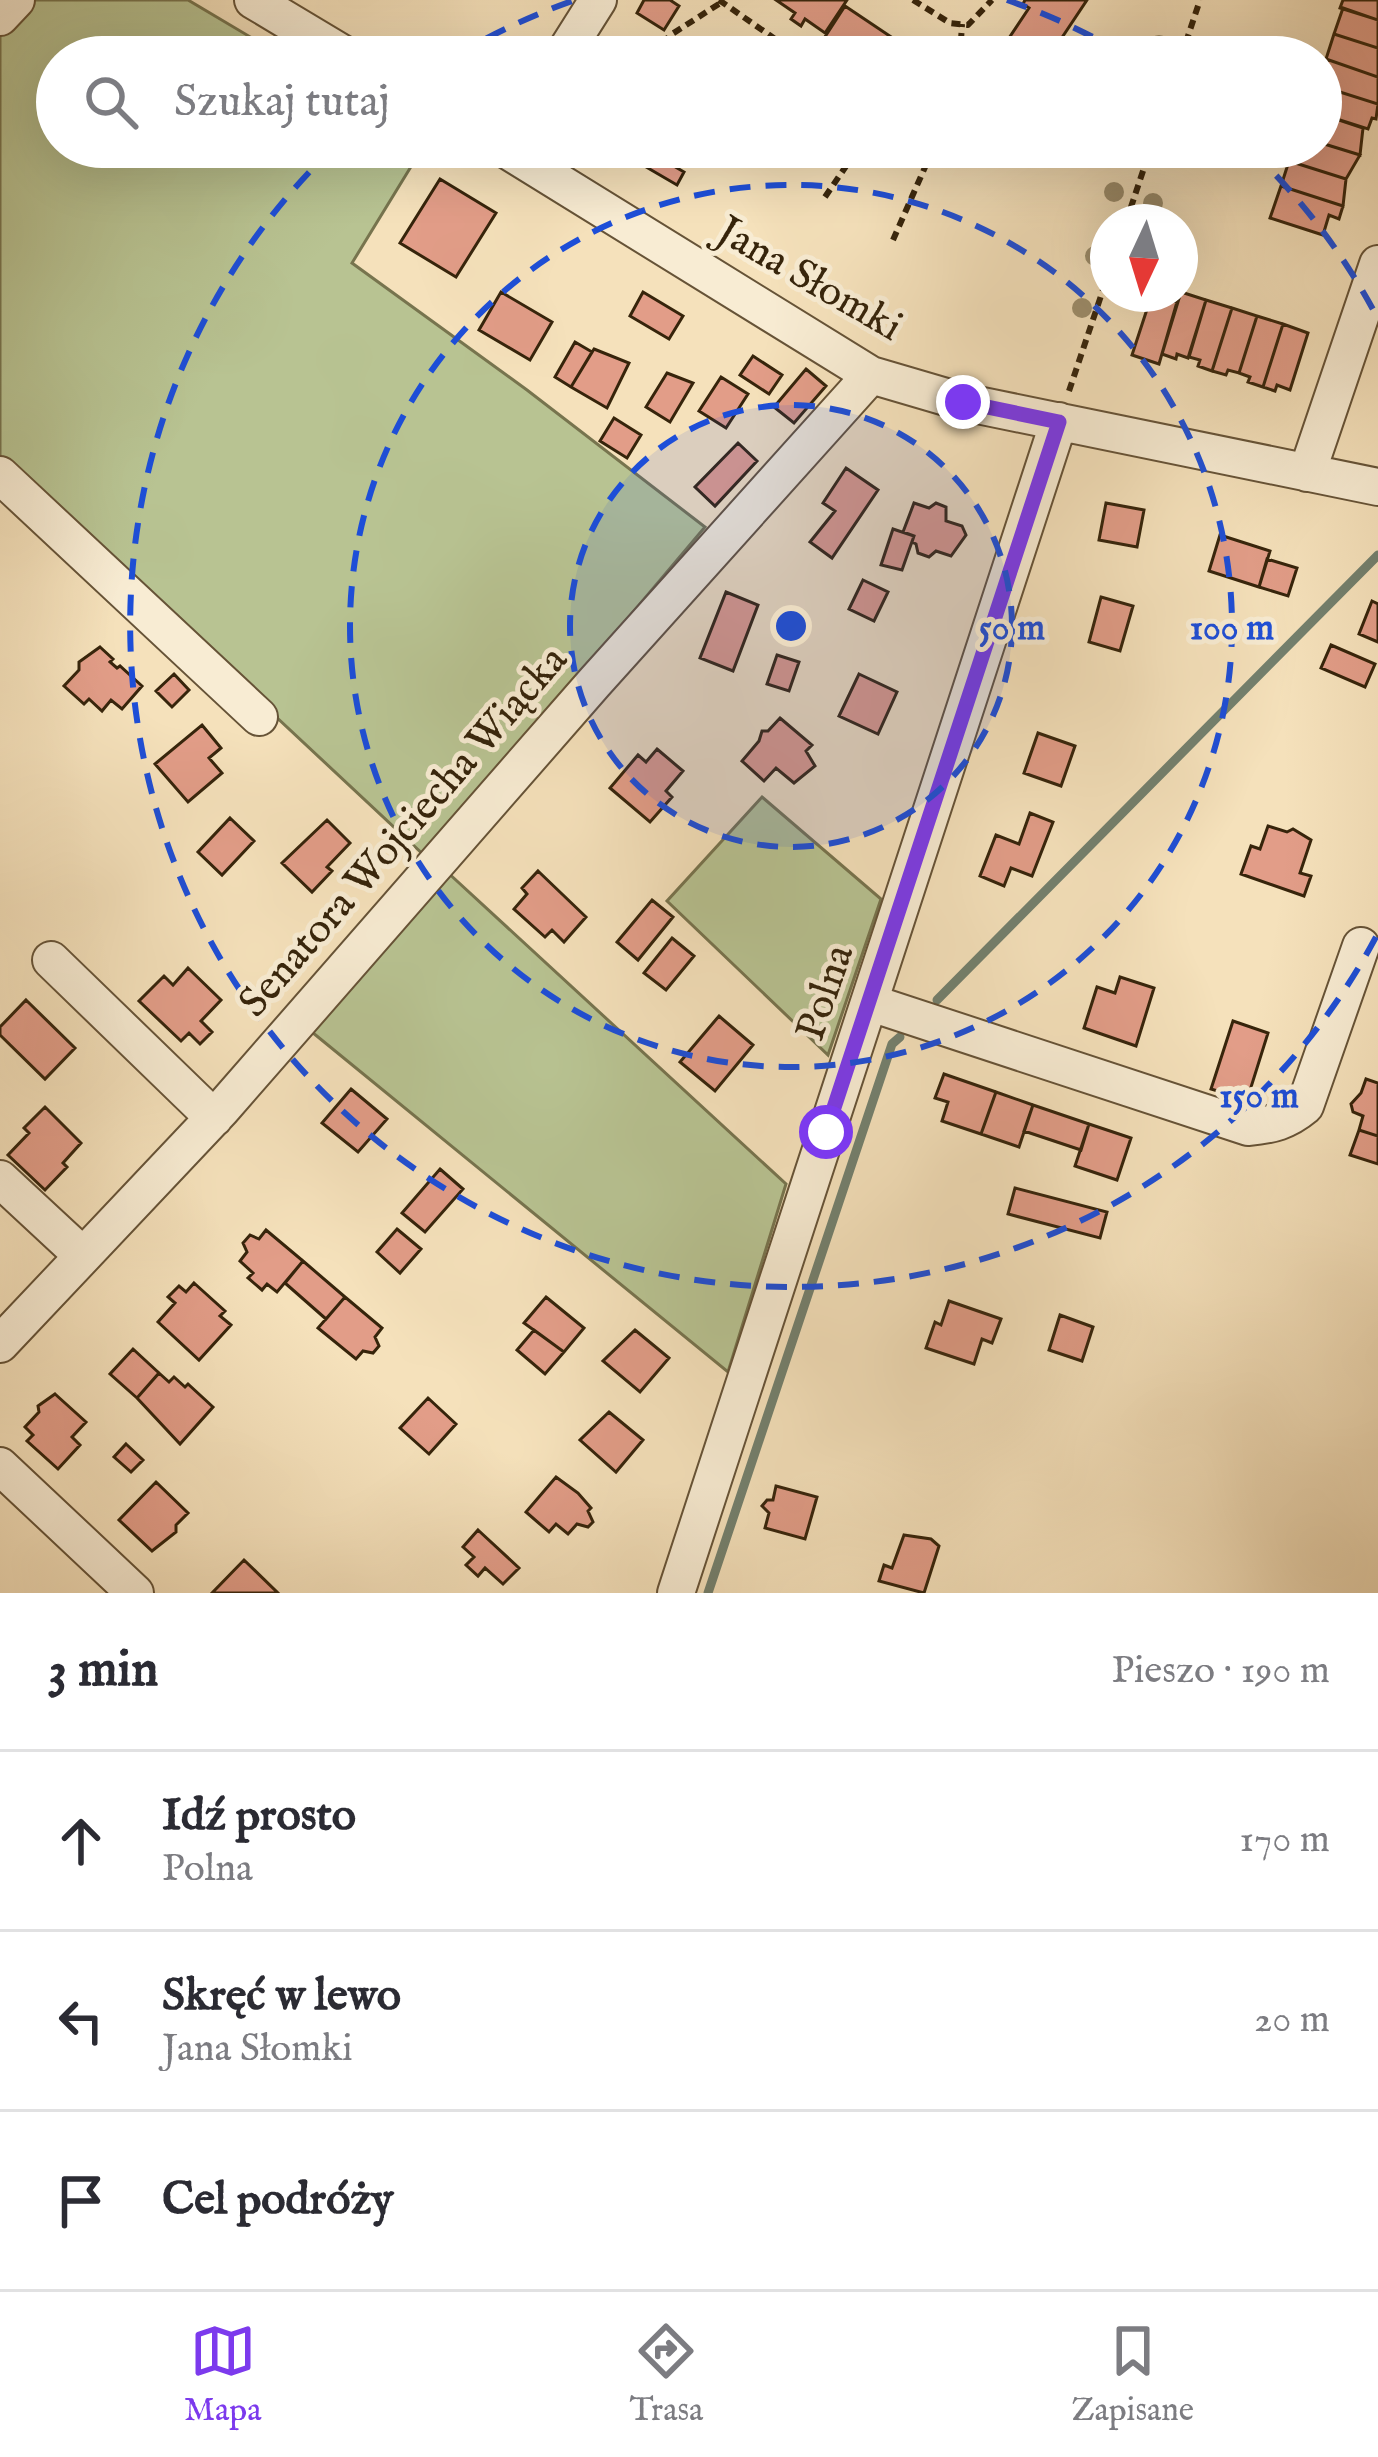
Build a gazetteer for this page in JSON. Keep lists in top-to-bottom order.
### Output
{
  "streets": {
    "street": ["Jana Słomki", "Senatora Wojciecha Wiącka", "Polna"]
  },
  "crossings": [
    ["Jana Słomki", "Senatora Wojciecha Wiącka"],
    ["Jana Słomki", "Polna"]
  ],
  "north": "bottom",
  "page": {
    "search": "Szukaj tutaj",
    "heading": ["3 min", "Pieszo · 190 m"],
    "list": [
      ["Idź prosto", "Polna", "170 m"],
      ["Skręć w lewo", "Jana Słomki", "20 m"],
      "Cel podróży"
    ],
    "nav": ["Mapa", "Trasa", "Zapisane"]
  },
  "rings": ["50 m", "100 m", "150 m"]
}
